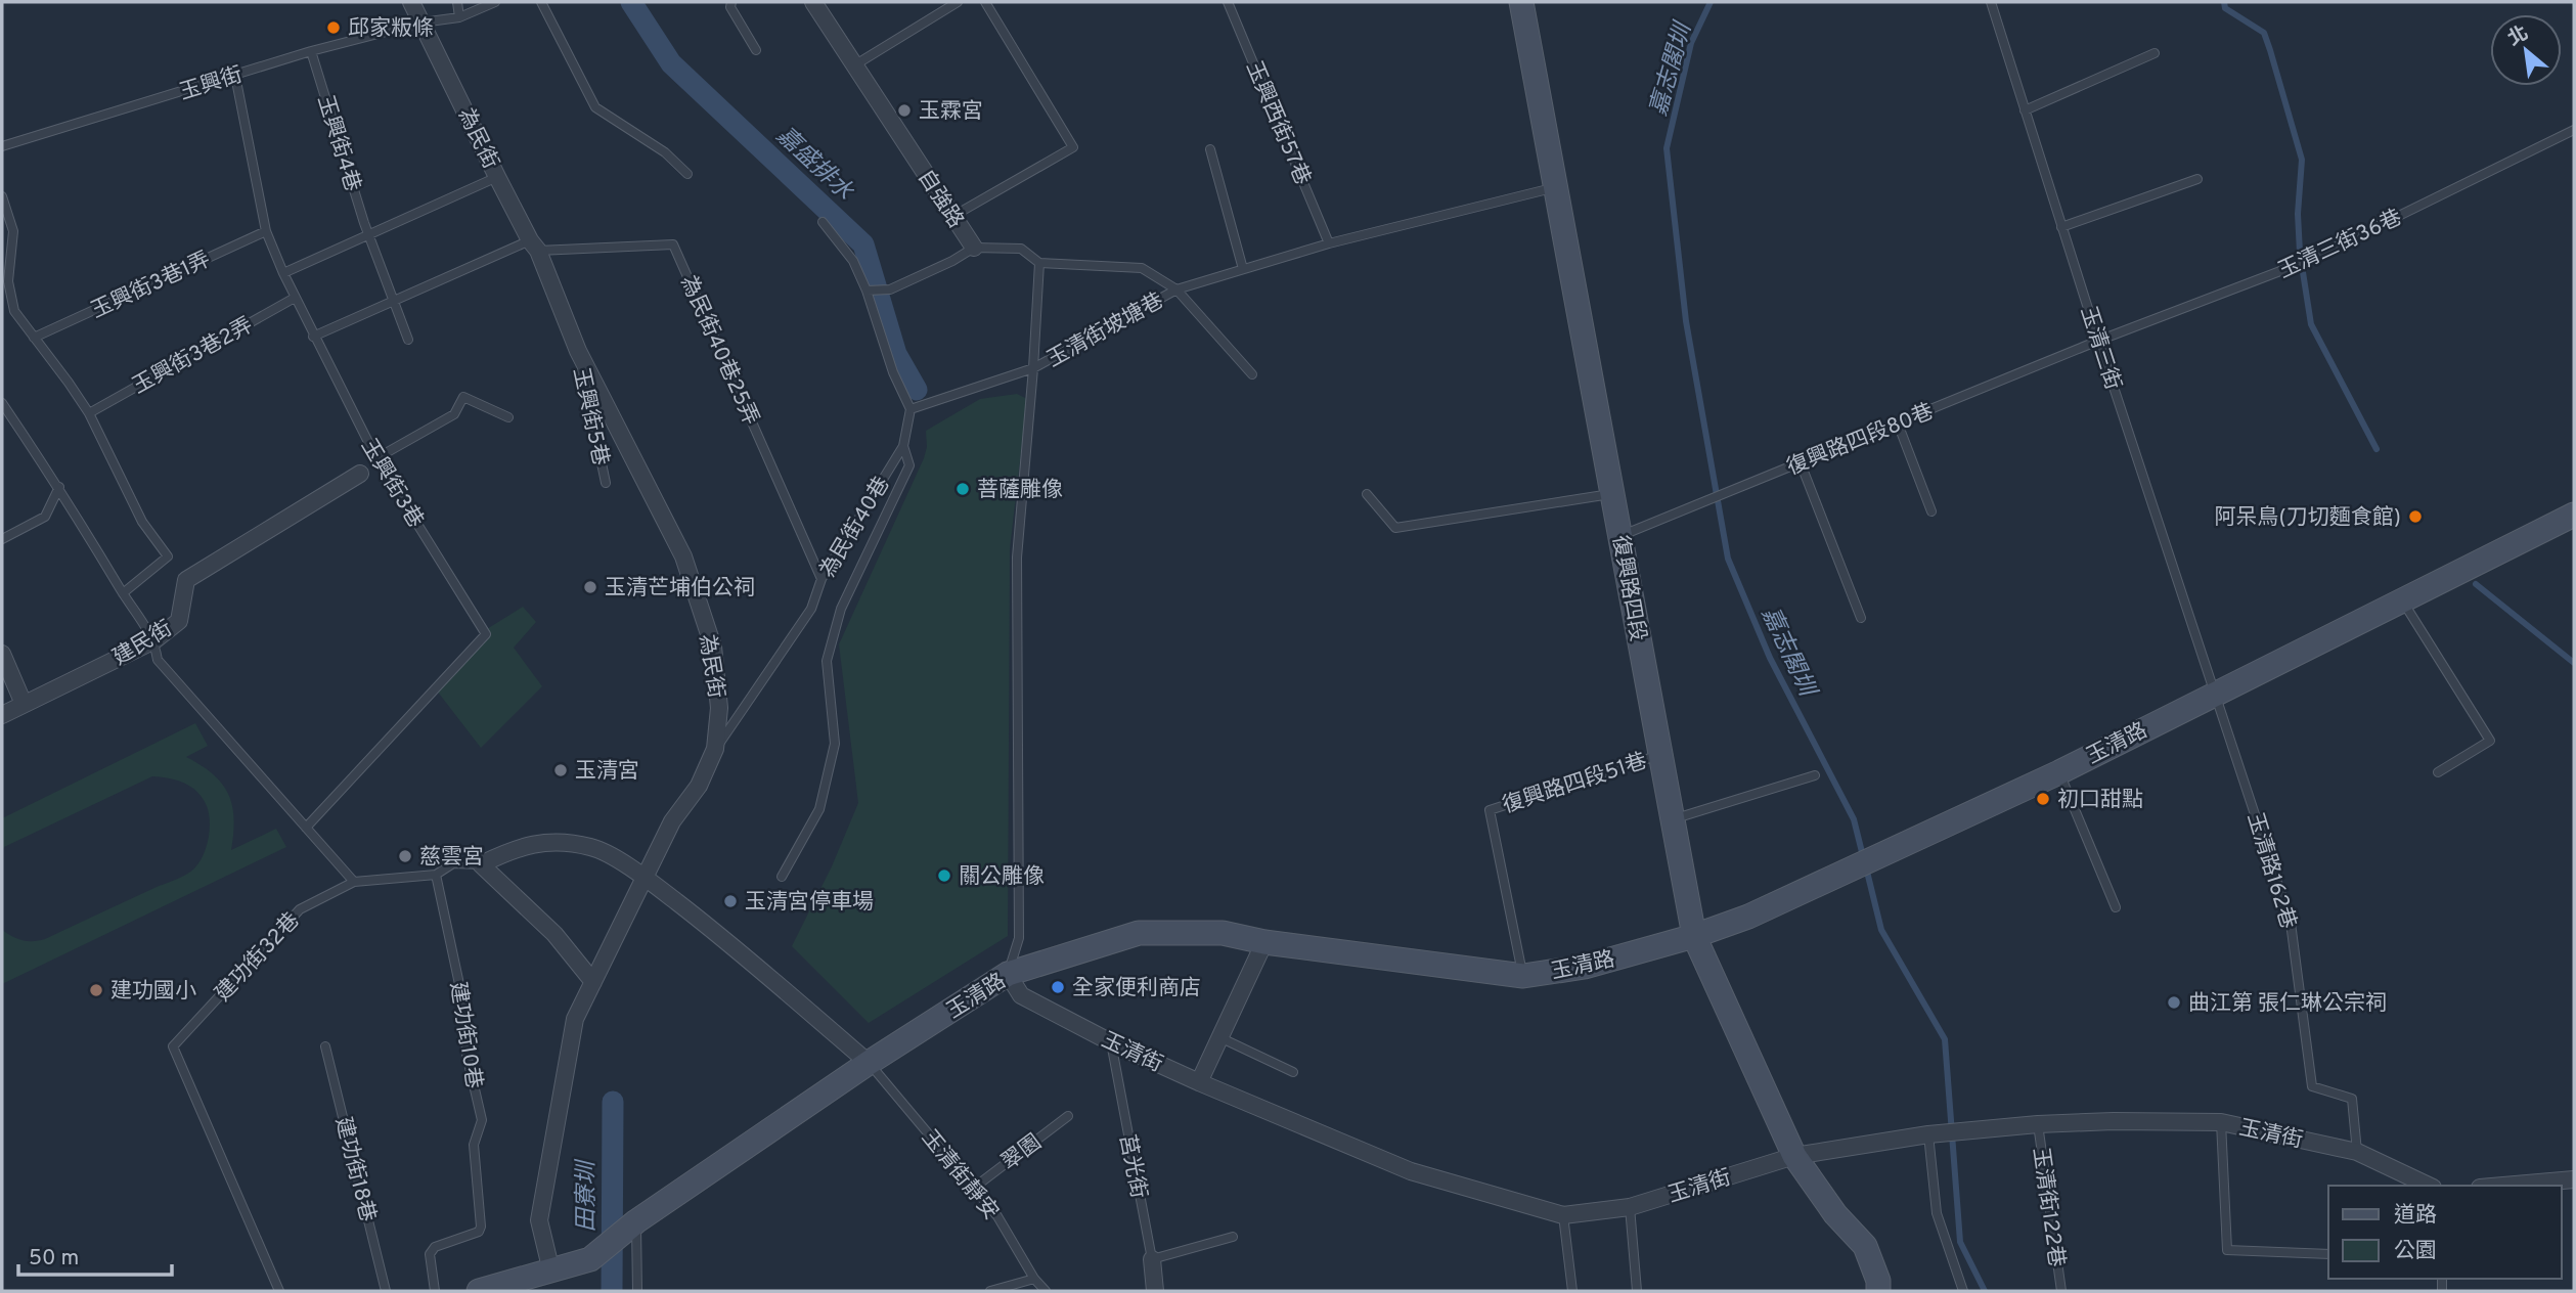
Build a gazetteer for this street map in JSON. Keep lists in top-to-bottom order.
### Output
{
  "streets": {
    "street": [
      "為民街",
      "自強路",
      "復興路四段",
      "建民街",
      "玉清路",
      "建功街32巷",
      "玉清街",
      "莒光街"
    ],
    "lane": [
      "玉興街",
      "玉興西街57巷",
      "玉興街4巷",
      "玉清三街36巷",
      "玉興街3巷1弄",
      "玉清街坡塘巷",
      "玉清三街",
      "為民街40巷25弄",
      "玉興街3巷2弄",
      "玉興街5巷",
      "復興路四段80巷",
      "玉興街3巷",
      "為民街40巷",
      "復興路四段51巷",
      "玉清路162巷",
      "建功街10巷",
      "翠園",
      "建功街18巷",
      "玉清街靜安",
      "玉清街122巷"
    ]
  },
  "crossings": [
    ["玉興街", "為民街"],
    ["玉興街", "玉興街4巷"],
    ["玉興街", "玉興街3巷"],
    ["玉興西街57巷", "玉清街坡塘巷"],
    ["為民街", "為民街40巷25弄"],
    ["為民街", "玉興街5巷"],
    ["為民街", "為民街40巷"],
    ["為民街", "玉清路"],
    ["為民街", "建功街32巷"],
    ["玉清三街36巷", "玉清三街"],
    ["玉清三街36巷", "復興路四段80巷"],
    ["玉興街3巷1弄", "玉興街3巷"],
    ["玉清街坡塘巷", "復興路四段"],
    ["玉清街坡塘巷", "玉清路"],
    ["玉清街坡塘巷", "玉清街"],
    ["玉清三街", "復興路四段80巷"],
    ["玉清三街", "玉清路"],
    ["玉清三街", "玉清路162巷"],
    ["為民街40巷25弄", "為民街40巷"],
    ["玉興街3巷2弄", "玉興街3巷"],
    ["復興路四段80巷", "復興路四段"],
    ["復興路四段", "玉清路"],
    ["復興路四段", "復興路四段51巷"],
    ["復興路四段", "玉清街"],
    ["玉清路", "復興路四段51巷"],
    ["玉清路", "玉清路162巷"],
    ["玉清路", "建功街32巷"],
    ["玉清路", "玉清街"],
    ["玉清路", "玉清街靜安"],
    ["玉清路162巷", "玉清街"],
    ["建功街32巷", "建功街10巷"],
    ["建功街32巷", "玉清街靜安"],
    ["玉清街", "莒光街"],
    ["玉清街", "玉清街122巷"],
    ["翠園", "玉清街靜安"]
  ],
  "water": ["嘉志閣圳", "嘉盛排水", "田寮圳"],
  "places": [
    "邱家粄條",
    "玉霖宮",
    "菩薩雕像",
    "阿呆鳥(刀切麵食館)",
    "玉清芒埔伯公祠",
    "玉清宮",
    "初口甜點",
    "慈雲宮",
    "關公雕像",
    "玉清宮停車場",
    "全家便利商店",
    "建功國小",
    "曲江第 張仁琳公宗祠"
  ],
  "legend": ["道路", "公園"],
  "scale_bar": "50 m",
  "north": "top left"
}
